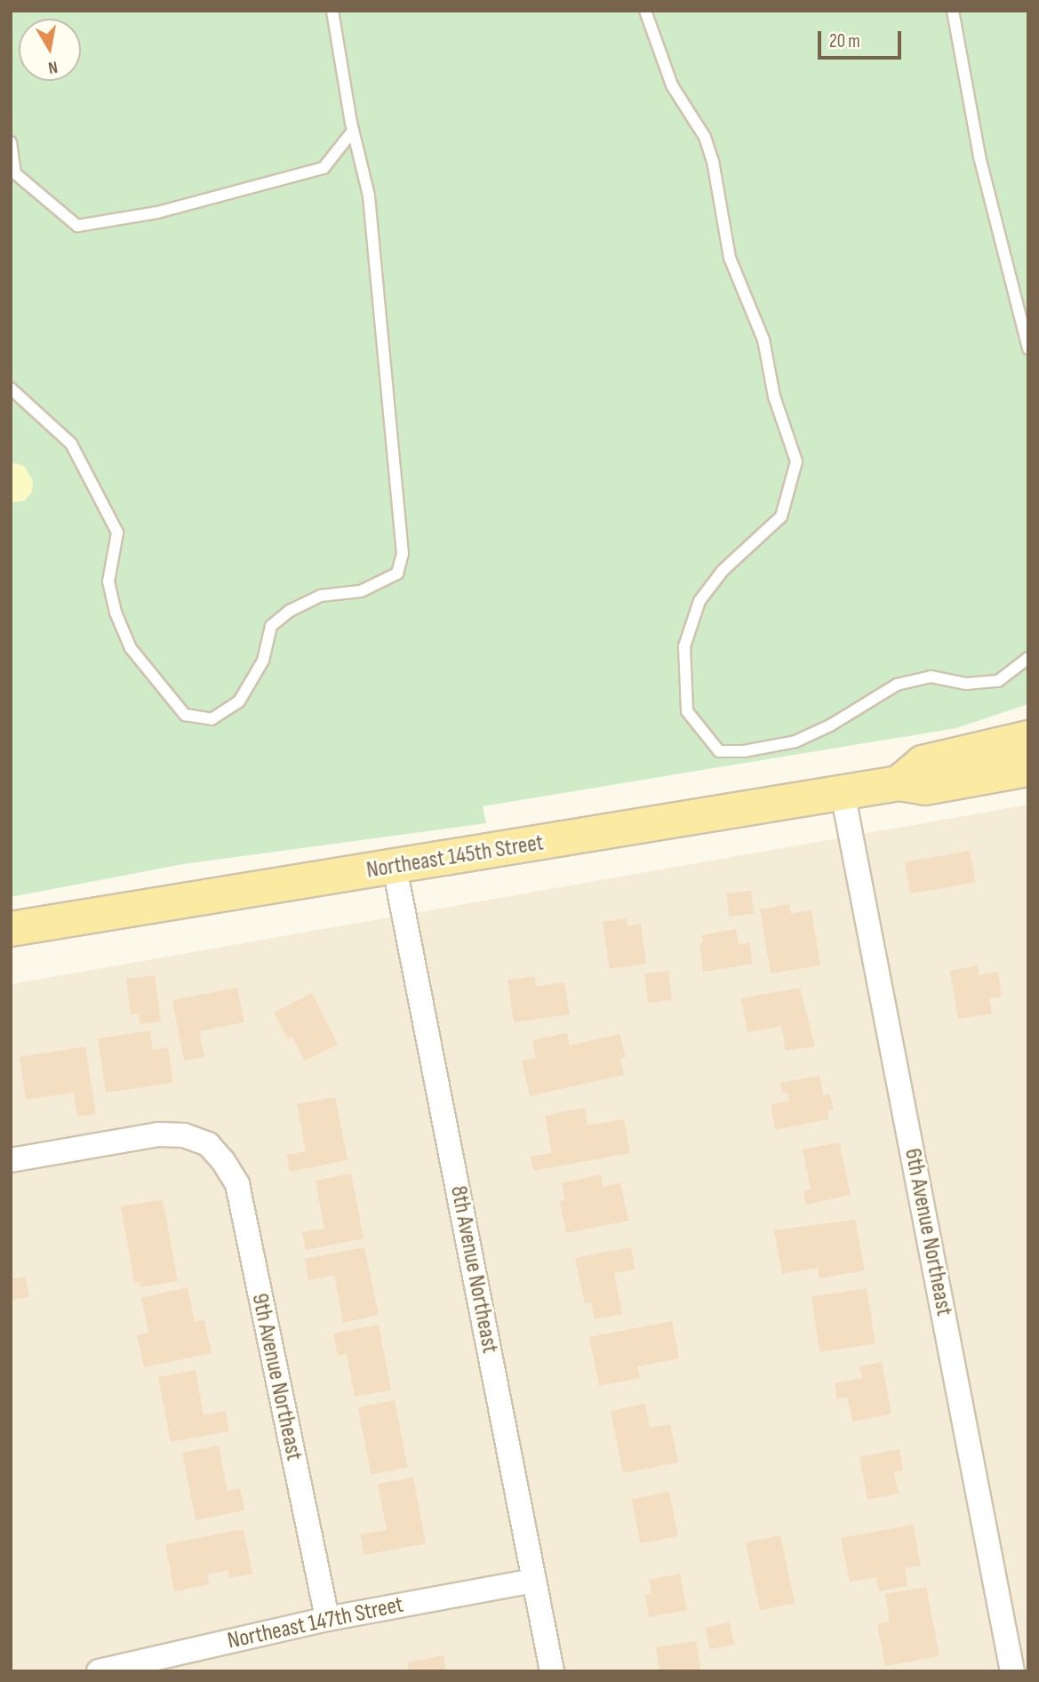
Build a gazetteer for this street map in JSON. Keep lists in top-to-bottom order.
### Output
{
  "streets": {
    "main road": ["Northeast 145th Street"],
    "street": [
      "6th Avenue Northeast",
      "8th Avenue Northeast",
      "9th Avenue Northeast",
      "Northeast 147th Street"
    ]
  },
  "crossings": [
    ["Northeast 145th Street", "6th Avenue Northeast"],
    ["Northeast 145th Street", "8th Avenue Northeast"],
    ["8th Avenue Northeast", "Northeast 147th Street"],
    ["9th Avenue Northeast", "Northeast 147th Street"]
  ],
  "scale_bar": "20 m",
  "north": "bottom"
}
